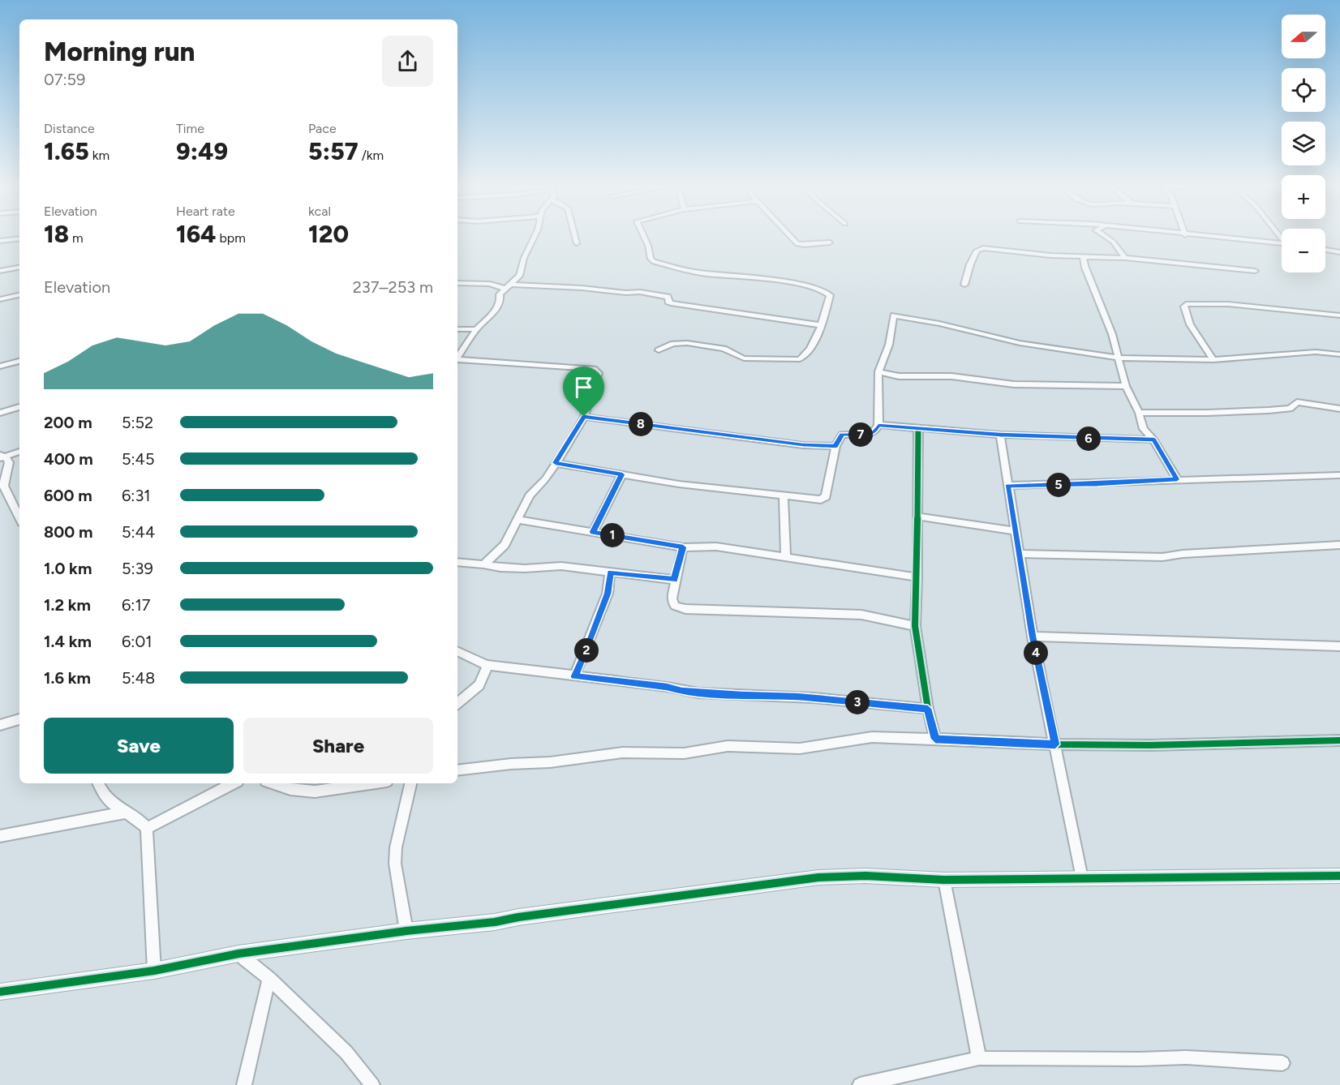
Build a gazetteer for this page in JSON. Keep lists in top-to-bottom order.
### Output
{
  "north": "left",
  "page": {
    "map_buttons": ["+", "−"],
    "heading": ["Morning run", "07:59"],
    "stats": [
      ["Distance", "1.65 km"],
      ["Time", "9:49"],
      ["Pace", "5:57 /km"],
      ["Elevation", "18 m"],
      ["Heart rate", "164 bpm"],
      ["kcal", "120"]
    ],
    "chart": ["Elevation", "237–253 m"],
    "list": [
      {
        "name": "200 m",
        "note": "5:52"
      },
      {
        "name": "400 m",
        "note": "5:45"
      },
      {
        "name": "600 m",
        "note": "6:31"
      },
      {
        "name": "800 m",
        "note": "5:44"
      },
      {
        "name": "1.0 km",
        "note": "5:39"
      },
      {
        "name": "1.2 km",
        "note": "6:17"
      },
      {
        "name": "1.4 km",
        "note": "6:01"
      },
      {
        "name": "1.6 km",
        "note": "5:48"
      }
    ],
    "pins": [
      "8",
      "7",
      "6",
      "5",
      "1",
      "2",
      "4",
      "3"
    ],
    "buttons": ["Save", "Share"]
  }
}
